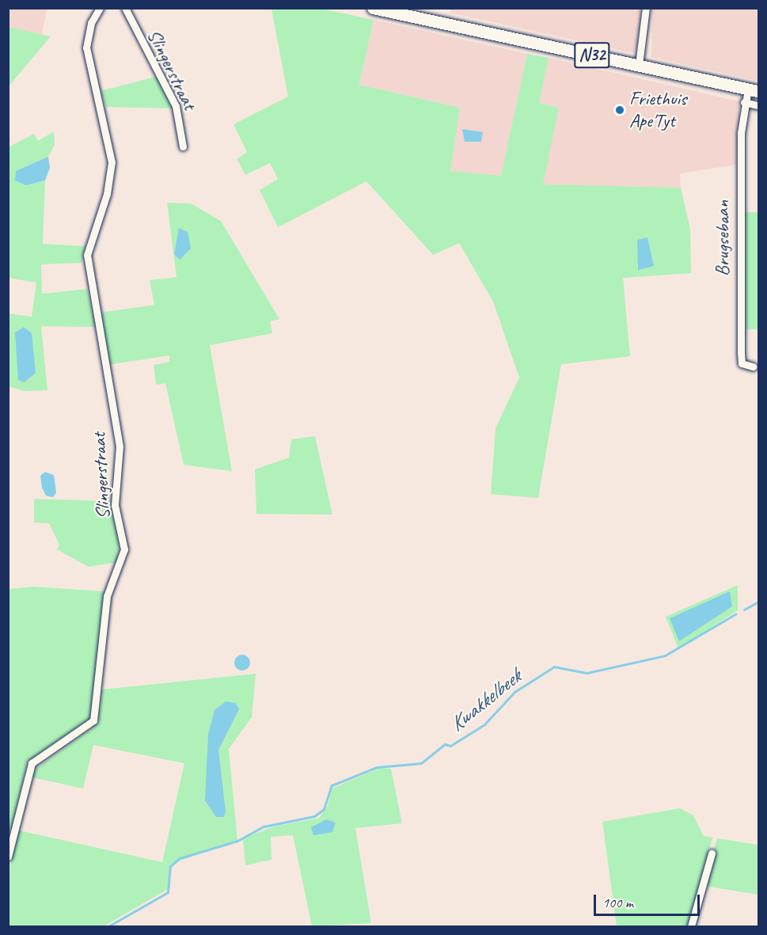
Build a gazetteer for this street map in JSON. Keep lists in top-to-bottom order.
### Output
{
  "streets": {
    "main road": ["N32", "Brugsebaan"],
    "street": ["Slingerstraat"]
  },
  "crossings": [
    ["N32", "Brugsebaan"]
  ],
  "water": ["Kwakkelbeek"],
  "places": ["Friethuis Ape'Tyt"],
  "scale_bar": "100 m"
}
